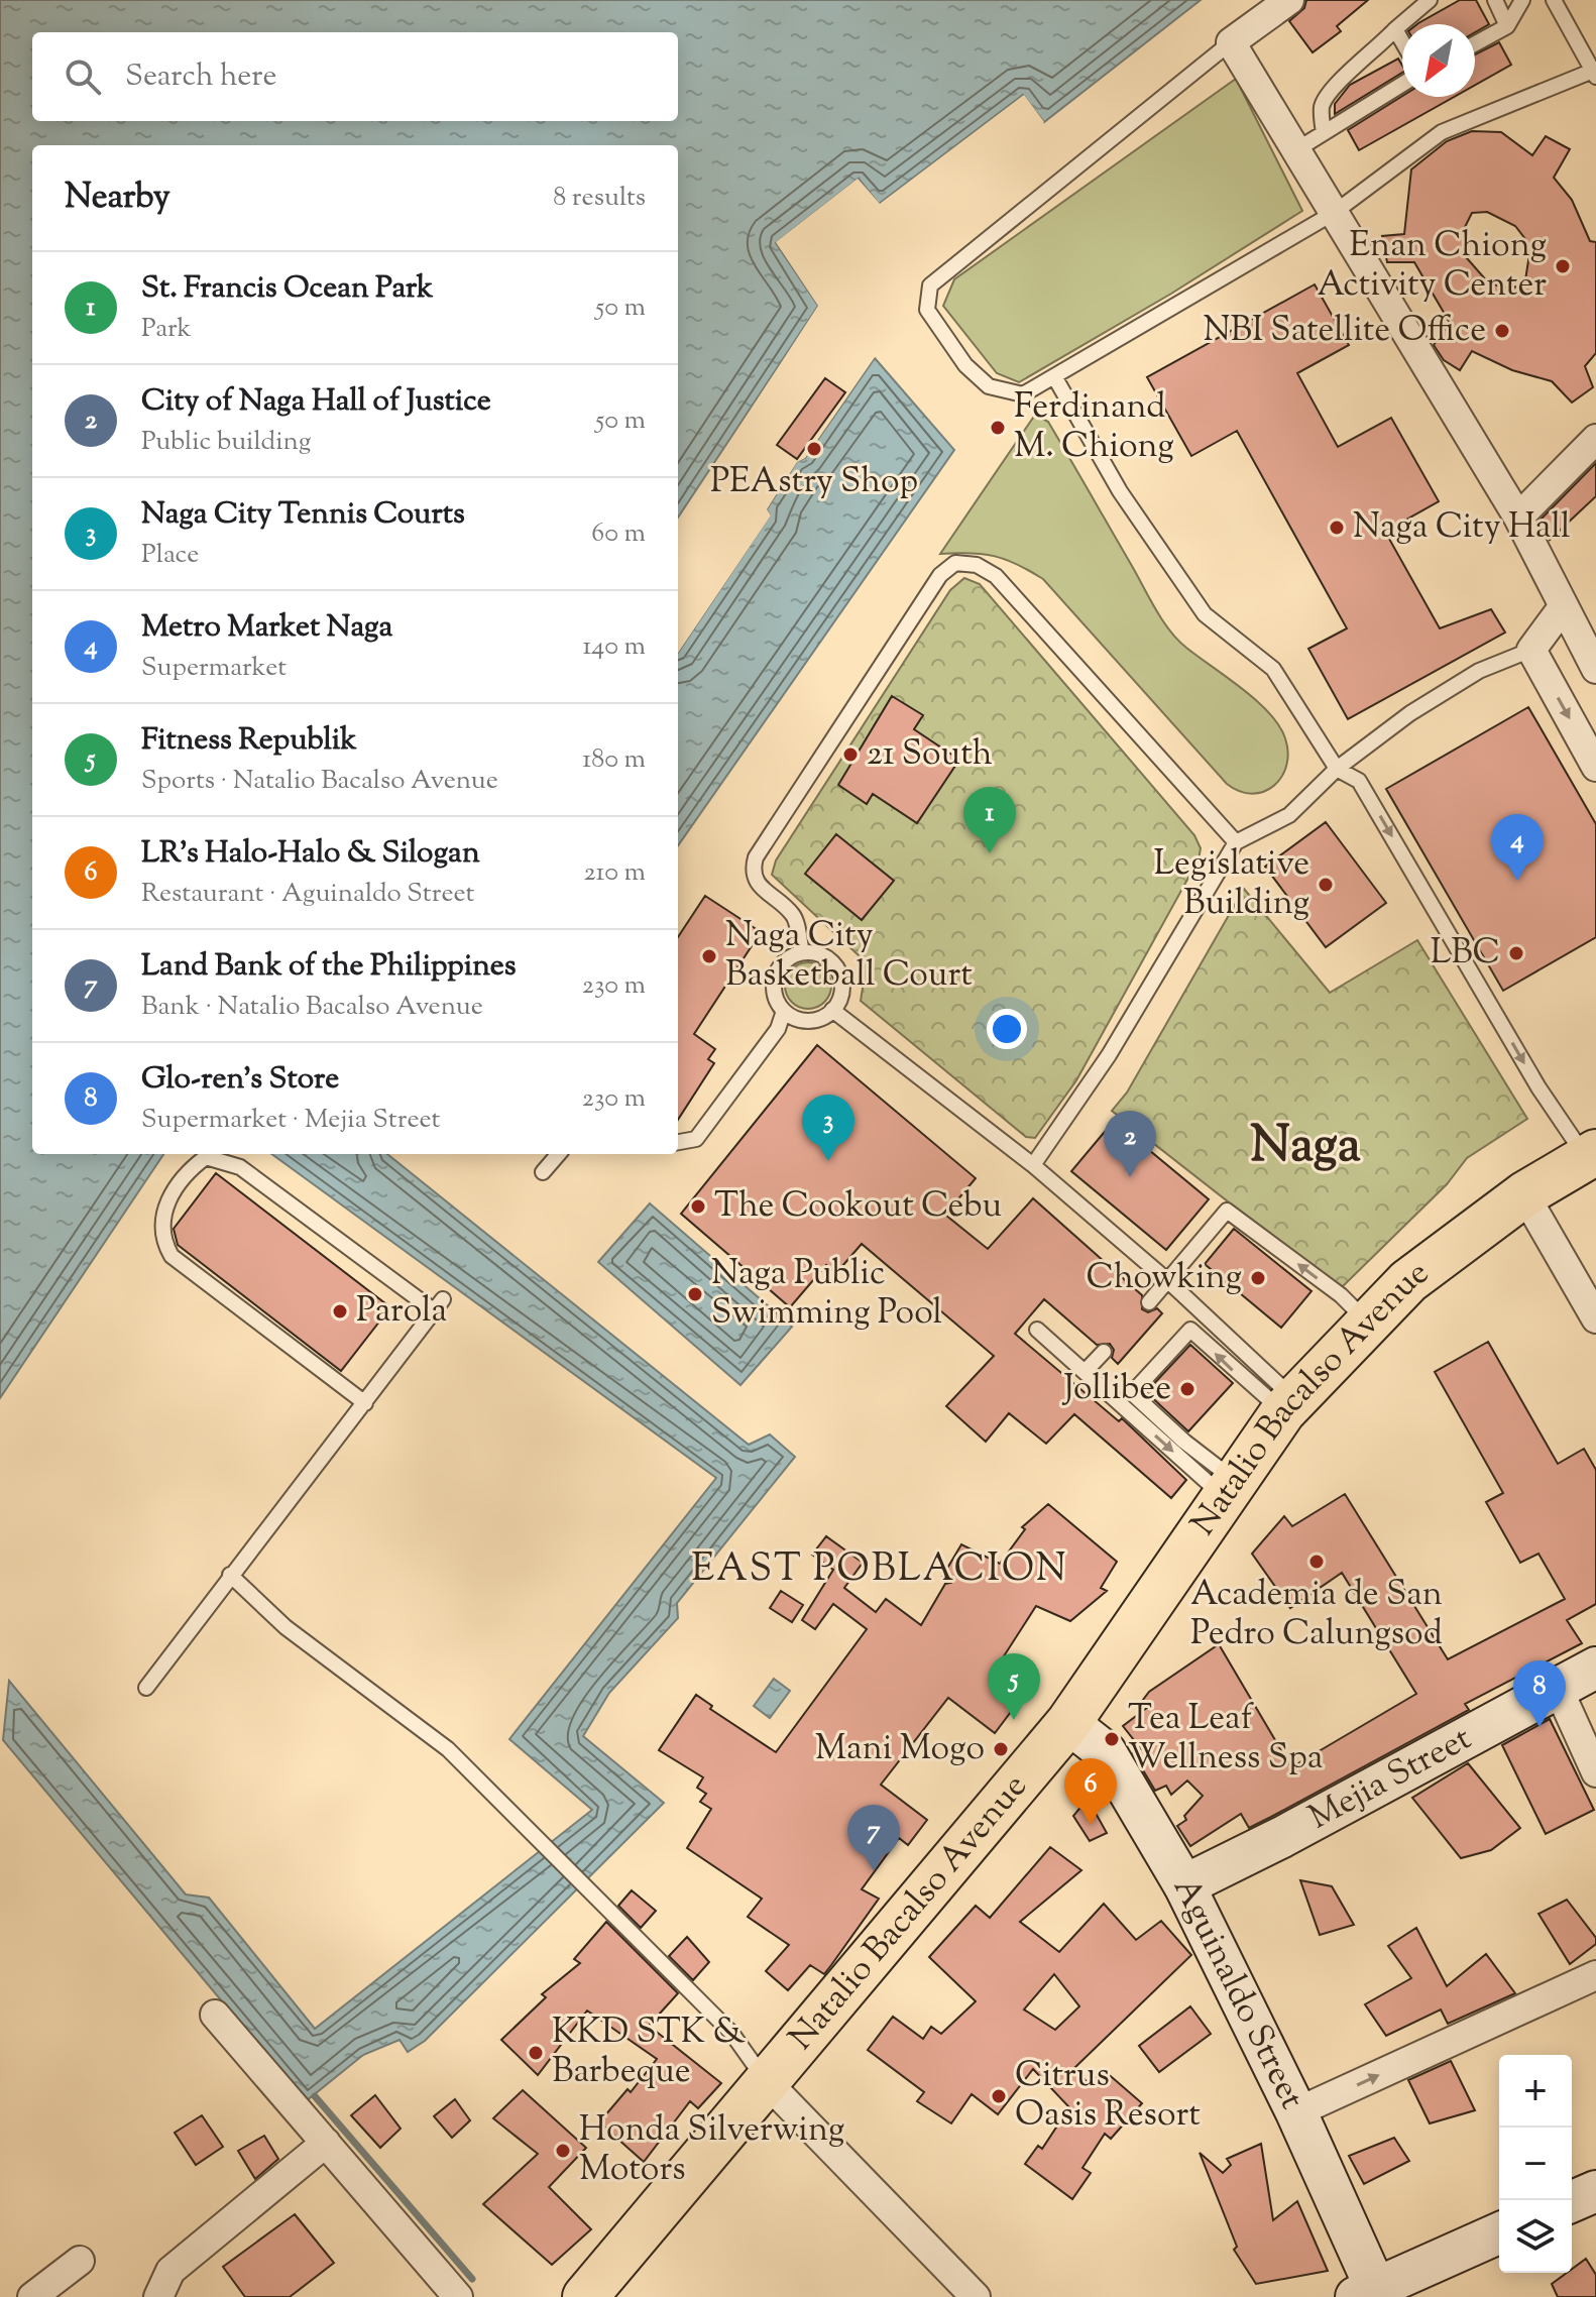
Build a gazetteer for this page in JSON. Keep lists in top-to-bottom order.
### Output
{
  "streets": {
    "highway": ["Natalio Bacalso Avenue"],
    "street": ["Mejia Street", "Aguinaldo Street"]
  },
  "crossings": [
    ["Natalio Bacalso Avenue", "Aguinaldo Street"],
    ["Mejia Street", "Aguinaldo Street"]
  ],
  "districts": ["Naga", "EAST POBLACION"],
  "places": [
    "Enan Chiong Activity Center",
    "NBI Satellite Office",
    "Ferdinand M. Chiong",
    "PEAstry Shop",
    "Naga City Hall",
    "21 South",
    "Legislative Building",
    "LBC",
    "Naga City Basketball Court",
    "The Cookout Cebu",
    "Chowking",
    "Naga Public Swimming Pool",
    "Parola",
    "Jollibee",
    "Academia de San Pedro Calungsod",
    "Tea Leaf Wellness Spa",
    "Mani Mogo",
    "KKD STK & Barbeque",
    "Citrus Oasis Resort",
    "Honda Silverwing Motors"
  ],
  "north": "bottom left",
  "page": {
    "search": "Search here",
    "heading": ["Nearby", "8 results"],
    "list": [
      {
        "mark": "1",
        "name": "St. Francis Ocean Park",
        "note": "Park",
        "value": "50 m"
      },
      {
        "mark": "2",
        "name": "City of Naga Hall of Justice",
        "note": "Public building",
        "value": "50 m"
      },
      {
        "mark": "3",
        "name": "Naga City Tennis Courts",
        "note": "Place",
        "value": "60 m"
      },
      {
        "mark": "4",
        "name": "Metro Market Naga",
        "note": "Supermarket",
        "value": "140 m"
      },
      {
        "mark": "5",
        "name": "Fitness Republik",
        "note": "Sports · Natalio Bacalso Avenue",
        "value": "180 m"
      },
      {
        "mark": "6",
        "name": "LR's Halo-Halo & Silogan",
        "note": "Restaurant · Aguinaldo Street",
        "value": "210 m"
      },
      {
        "mark": "7",
        "name": "Land Bank of the Philippines",
        "note": "Bank · Natalio Bacalso Avenue",
        "value": "230 m"
      },
      {
        "mark": "8",
        "name": "Glo-ren's Store",
        "note": "Supermarket · Mejia Street",
        "value": "230 m"
      }
    ],
    "pins": [
      "1",
      "4",
      "3",
      "2",
      "5",
      "8",
      "6",
      "7"
    ],
    "map_buttons": ["+", "−"]
  }
}
